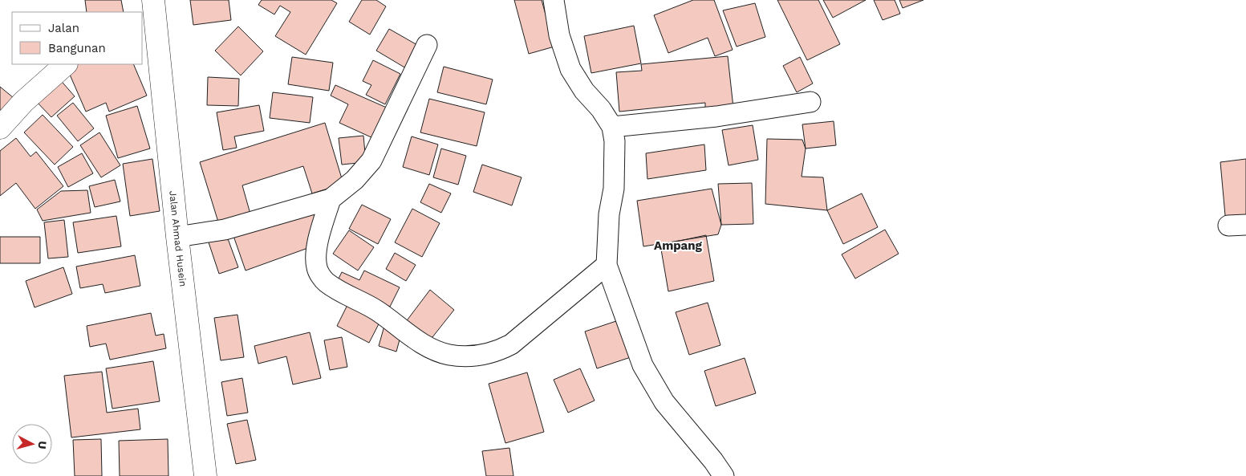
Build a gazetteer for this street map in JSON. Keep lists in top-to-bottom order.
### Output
{
  "streets": {
    "main road": ["Jalan Ahmad Husein"]
  },
  "districts": ["Ampang"],
  "legend": ["Jalan", "Bangunan"],
  "north": "right"
}
